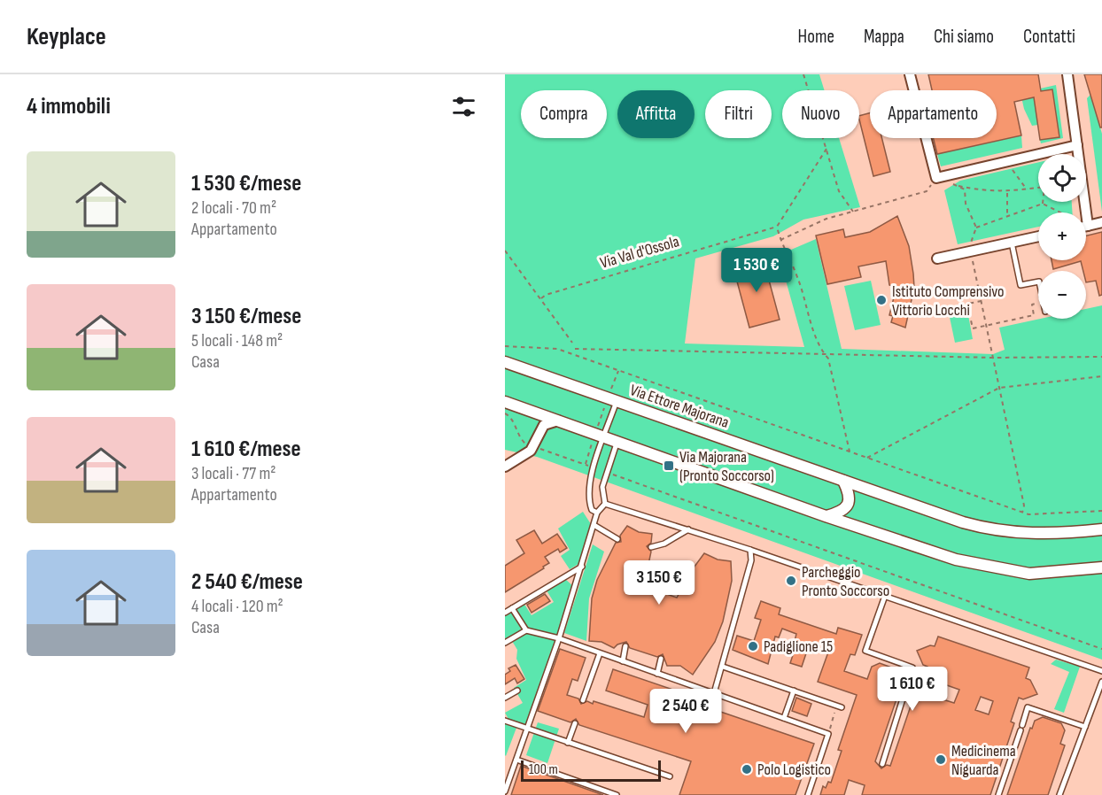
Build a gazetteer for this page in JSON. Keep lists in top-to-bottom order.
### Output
{
  "streets": {
    "street": ["Via Ettore Majorana"],
    "path": ["Via Val d'Ossola"]
  },
  "places": {
    "other": [
      "Istituto Comprensivo Vittorio Locchi",
      "Parcheggio Pronto Soccorso",
      "Padiglione 15",
      "Medicinema Niguarda",
      "Polo Logistico"
    ],
    "transit": ["Via Majorana (Pronto Soccorso)"]
  },
  "scale_bar": "100 m",
  "page": {
    "header": "Keyplace",
    "nav": [
      "Home",
      "Mappa",
      "Chi siamo",
      "Contatti"
    ],
    "heading": "4 immobili",
    "chip": [
      "Compra",
      "Affitta",
      "Filtri",
      "Nuovo",
      "Appartamento"
    ],
    "list": [
      {
        "name": "1 530 €/mese",
        "note": "2 locali · 70 m² · Appartamento"
      },
      {
        "name": "3 150 €/mese",
        "note": "5 locali · 148 m² · Casa"
      },
      {
        "name": "1 610 €/mese",
        "note": "3 locali · 77 m² · Appartamento"
      },
      {
        "name": "2 540 €/mese",
        "note": "4 locali · 120 m² · Casa"
      }
    ],
    "map_buttons": ["+", "−"],
    "price": [
      "1 530 €",
      "3 150 €",
      "1 610 €",
      "2 540 €"
    ],
    "scale": "100 m"
  }
}
